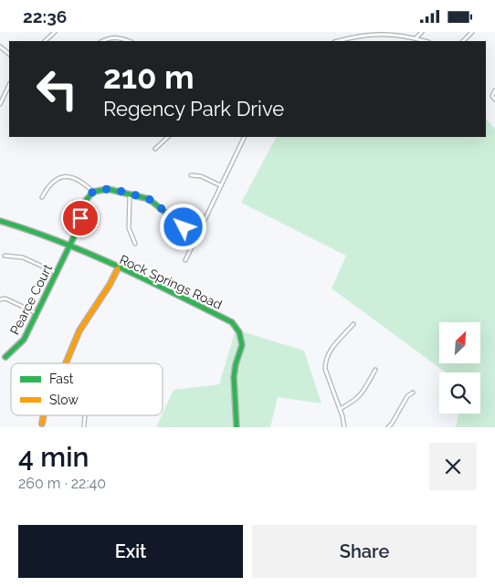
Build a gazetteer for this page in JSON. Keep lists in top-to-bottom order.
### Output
{
  "streets": {
    "street": ["Rock Springs Road", "Pearce Court"]
  },
  "crossings": [
    ["Rock Springs Road", "Pearce Court"]
  ],
  "legend": ["Fast", "Slow"],
  "north": "top right",
  "page": {
    "status": "22:36",
    "turn": ["210 m", "Regency Park Drive"],
    "heading": ["4 min", "260 m · 22:40"],
    "buttons": ["Exit", "Share"]
  }
}
